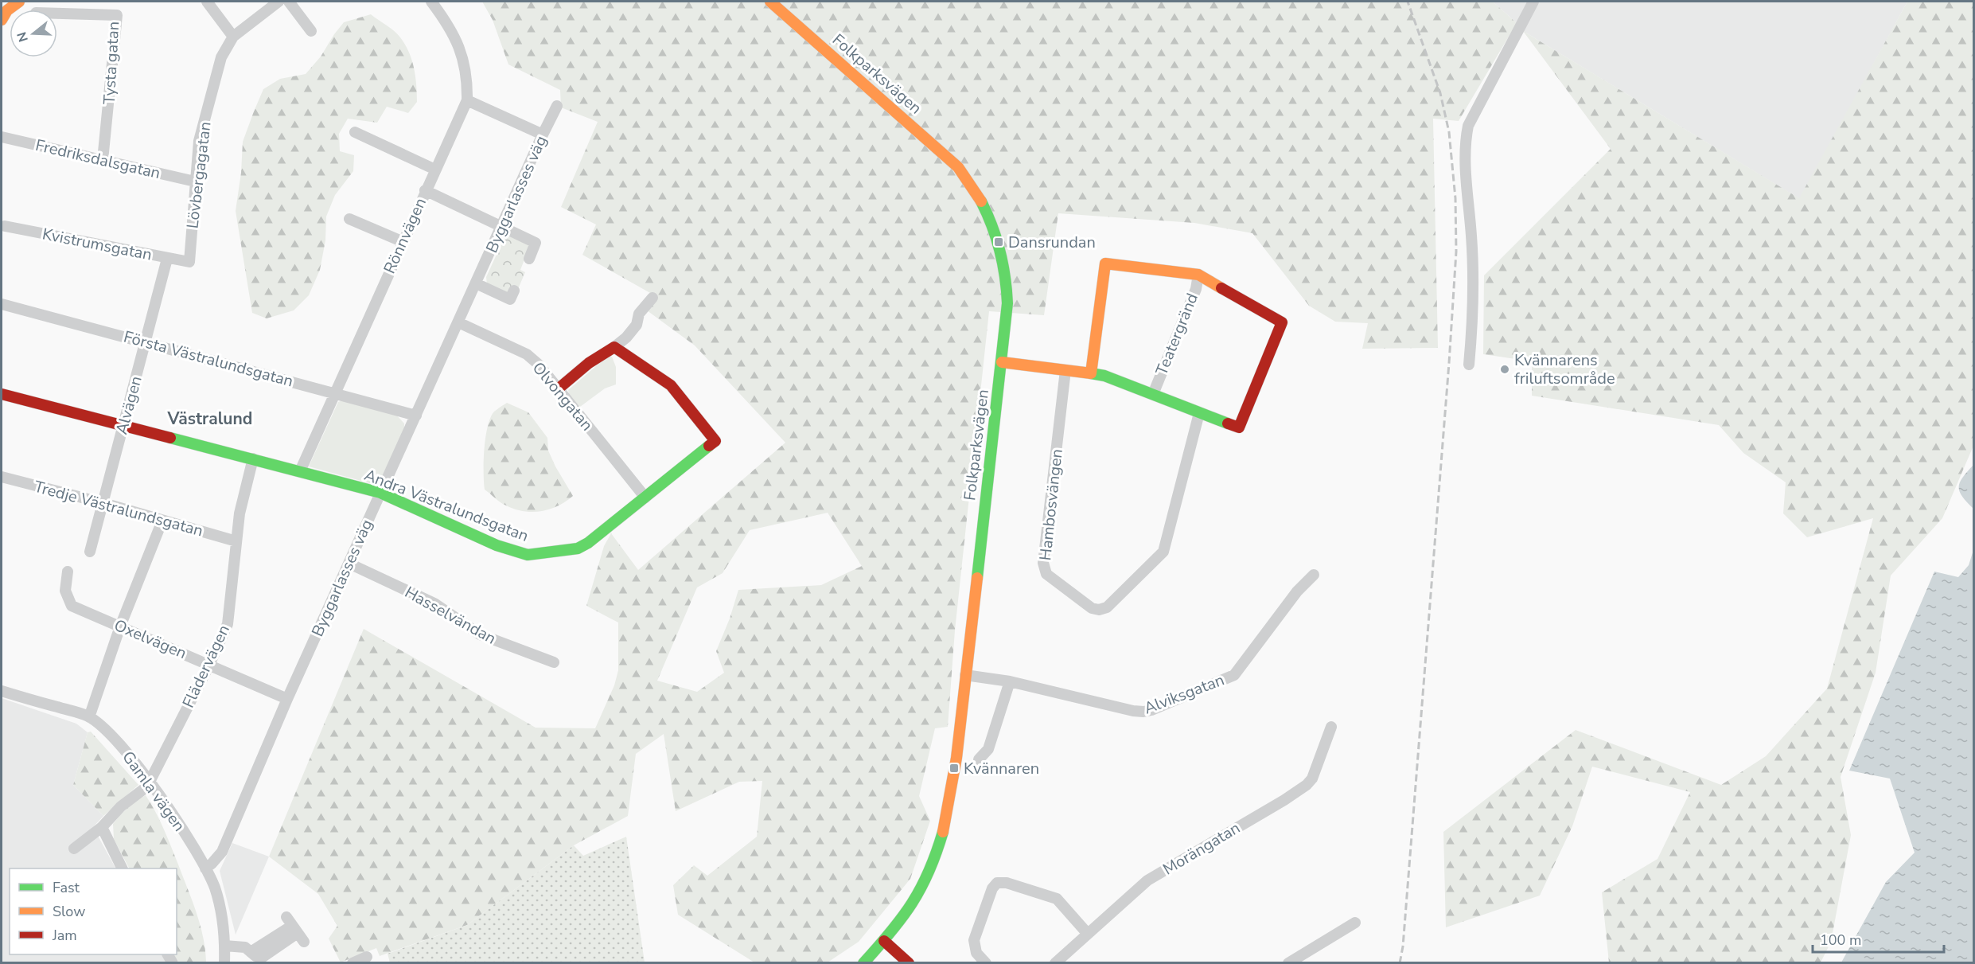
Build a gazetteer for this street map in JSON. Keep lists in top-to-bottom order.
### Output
{
  "streets": {
    "street": [
      "Tysta gatan",
      "Folkparksvägen",
      "Fredriksdalsgatan",
      "Lövbergagatan",
      "Byggarlasses väg",
      "Rönnvägen",
      "Kvistrumsgatan",
      "Teatergränd",
      "Första Västralundsgatan",
      "Olvongatan",
      "Alvägen",
      "Hambosvängen",
      "Andra Västralundsgatan",
      "Tredje Västralundsgatan",
      "Hasselvändan",
      "Oxelvägen",
      "Flädervägen",
      "Alviksgatan",
      "Gamla vägen",
      "Morängatan"
    ]
  },
  "crossings": [
    ["Tysta gatan", "Fredriksdalsgatan"],
    ["Folkparksvägen", "Alviksgatan"],
    ["Fredriksdalsgatan", "Lövbergagatan"],
    ["Lövbergagatan", "Kvistrumsgatan"],
    ["Byggarlasses väg", "Första Västralundsgatan"],
    ["Byggarlasses väg", "Olvongatan"],
    ["Byggarlasses väg", "Andra Västralundsgatan"],
    ["Byggarlasses väg", "Hasselvändan"],
    ["Byggarlasses väg", "Oxelvägen"],
    ["Byggarlasses väg", "Gamla vägen"],
    ["Rönnvägen", "Första Västralundsgatan"],
    ["Rönnvägen", "Andra Västralundsgatan"],
    ["Kvistrumsgatan", "Alvägen"],
    ["Första Västralundsgatan", "Alvägen"],
    ["Olvongatan", "Andra Västralundsgatan"],
    ["Alvägen", "Andra Västralundsgatan"],
    ["Alvägen", "Tredje Västralundsgatan"],
    ["Andra Västralundsgatan", "Flädervägen"],
    ["Tredje Västralundsgatan", "Flädervägen"],
    ["Oxelvägen", "Flädervägen"],
    ["Flädervägen", "Gamla vägen"]
  ],
  "districts": ["Västralund"],
  "places": {
    "transit": ["Dansrundan", "Kvännaren"],
    "other": ["Kvännarens friluftsområde"]
  },
  "legend": ["Fast", "Slow", "Jam"],
  "scale_bar": "100 m",
  "north": "left"
}
